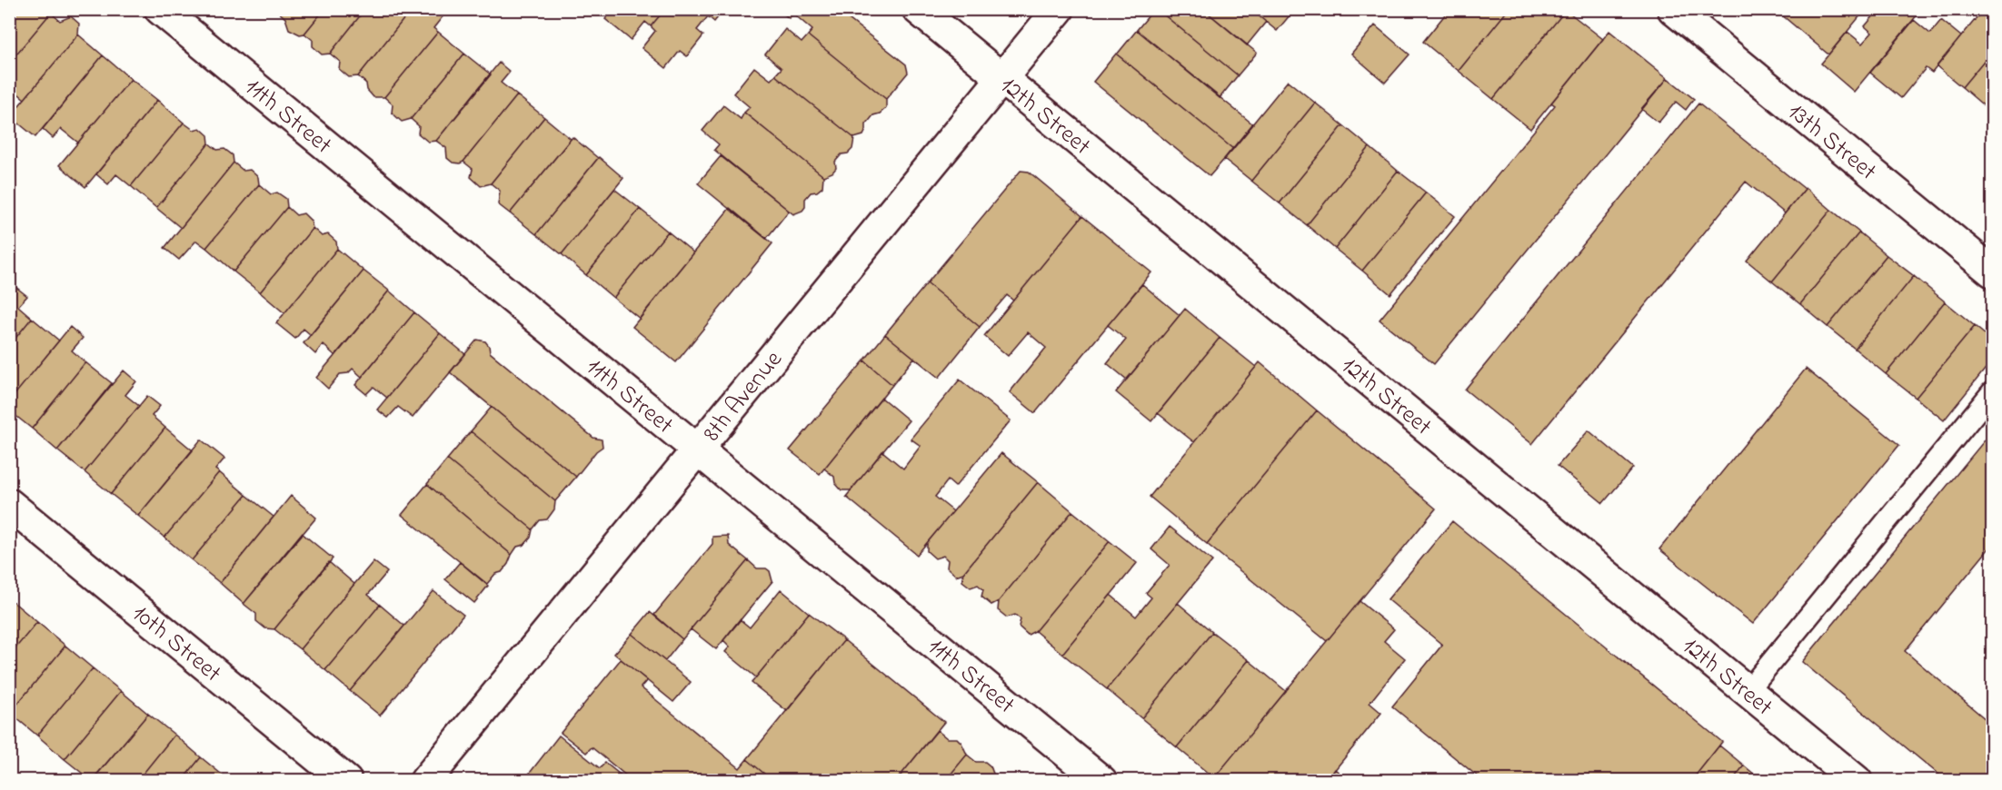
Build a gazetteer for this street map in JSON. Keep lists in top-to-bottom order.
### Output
{
  "streets": {
    "street": [
      "12th Street",
      "11th Street",
      "13th Street",
      "8th Avenue",
      "10th Street"
    ]
  },
  "crossings": [
    ["12th Street", "8th Avenue"],
    ["11th Street", "8th Avenue"]
  ]
}
